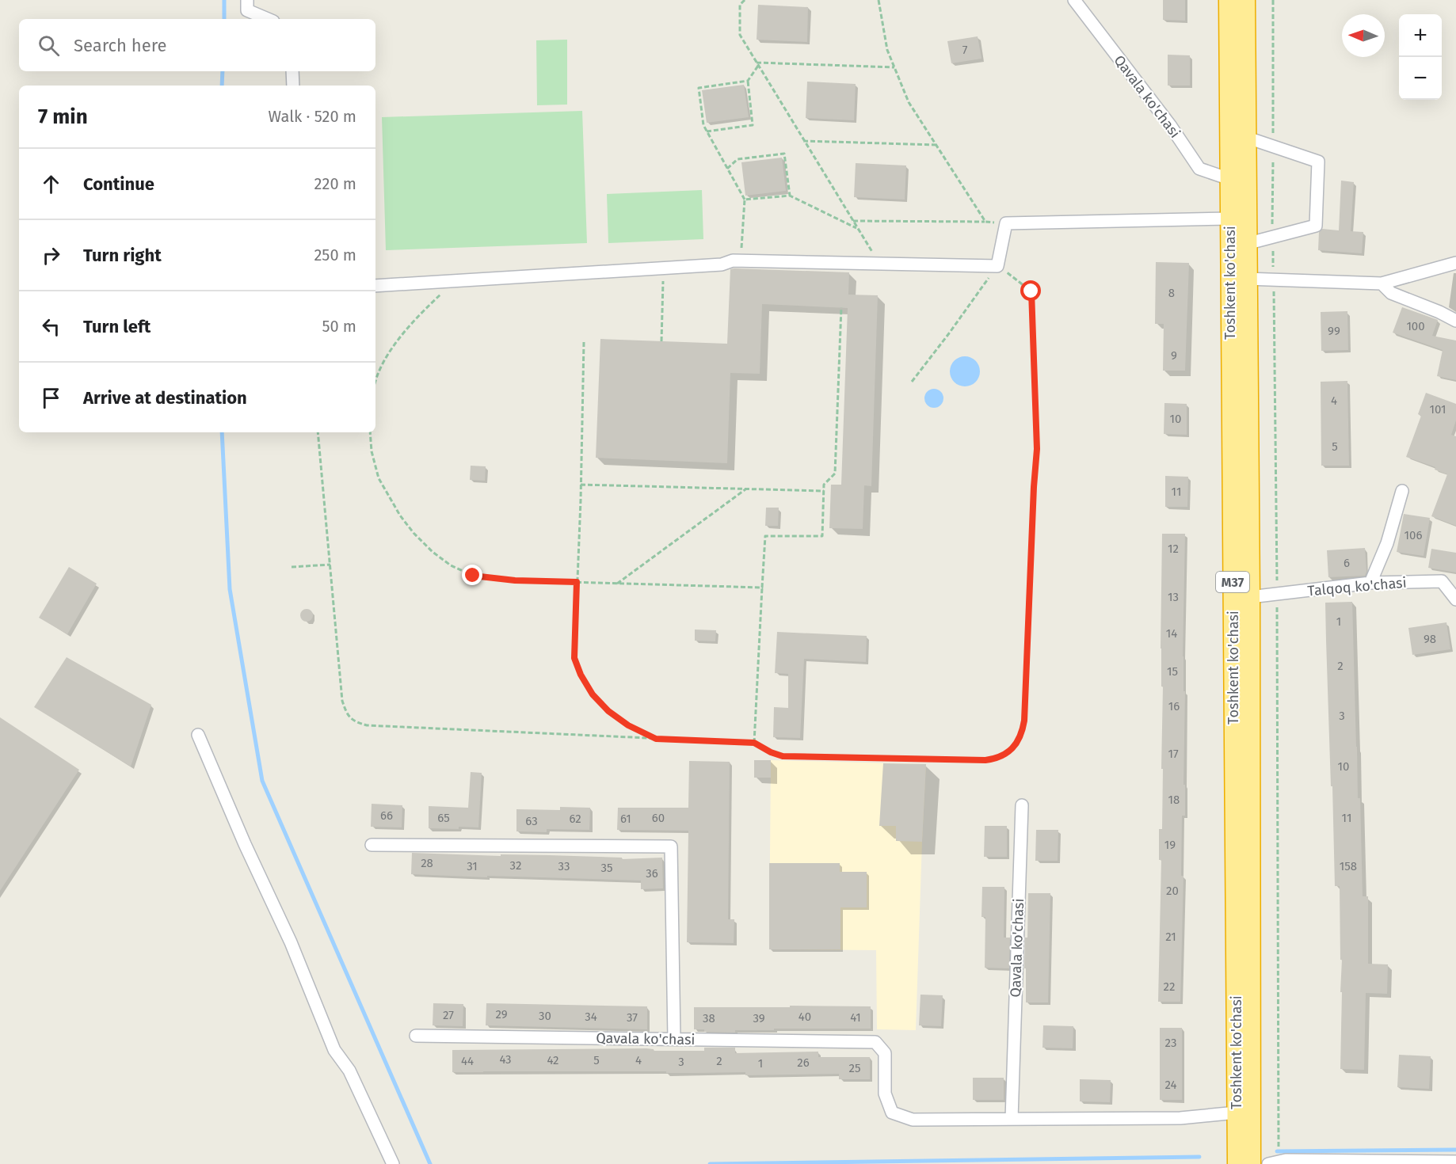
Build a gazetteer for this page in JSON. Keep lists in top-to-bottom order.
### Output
{
  "streets": {
    "highway": ["Toshkent ko'chasi", "M37"],
    "street": ["Qavala ko'chasi", "Talqoq ko'chasi"]
  },
  "crossings": [
    ["Qavala ko'chasi", "Toshkent ko'chasi"],
    ["Toshkent ko'chasi", "Talqoq ko'chasi"]
  ],
  "house_numbers": [
    "7",
    "8",
    "100",
    "99",
    "9",
    "4",
    "101",
    "10",
    "5",
    "11",
    "106",
    "12",
    "6",
    "13",
    "1",
    "14",
    "98",
    "2",
    "15",
    "16",
    "3",
    "17",
    "10",
    "18",
    "66",
    "65",
    "60",
    "11",
    "62",
    "61",
    "63",
    "19",
    "28",
    "32",
    "31",
    "33",
    "158",
    "35",
    "36",
    "20",
    "21",
    "22",
    "29",
    "27",
    "30",
    "34",
    "40",
    "37",
    "41",
    "38",
    "39",
    "23",
    "43",
    "42",
    "5",
    "4",
    "44",
    "2",
    "3",
    "26",
    "1",
    "25",
    "24"
  ],
  "north": "left",
  "page": {
    "map_buttons": ["+", "−"],
    "search": "Search here",
    "heading": ["7 min", "Walk · 520 m"],
    "list": [
      ["Continue", "220 m"],
      ["Turn right", "250 m"],
      ["Turn left", "50 m"],
      "Arrive at destination"
    ]
  }
}
